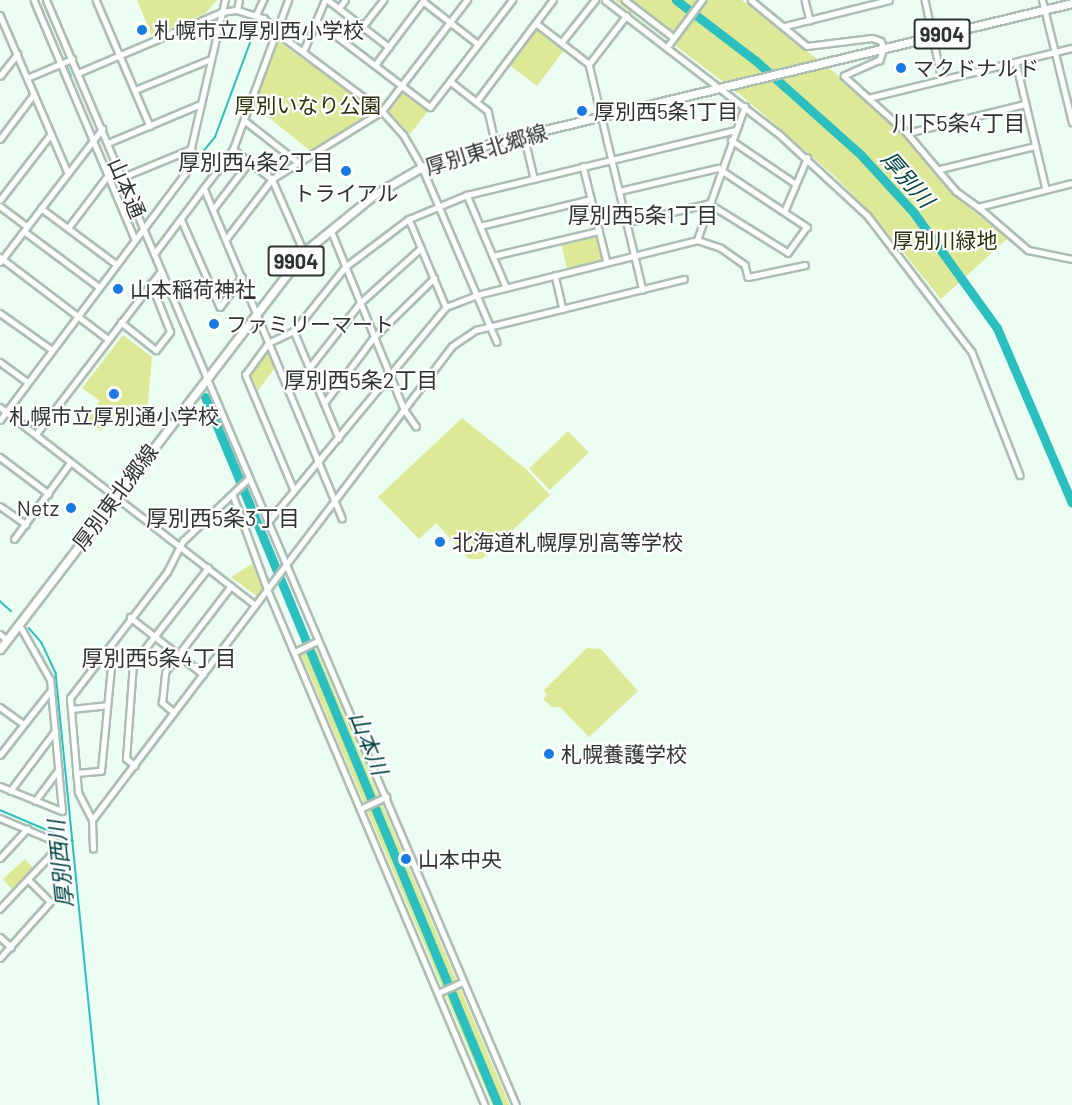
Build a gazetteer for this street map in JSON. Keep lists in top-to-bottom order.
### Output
{
  "streets": {
    "main road": ["9904", "厚別東北郷線"],
    "street": ["山本通"]
  },
  "crossings": [
    ["厚別東北郷線", "山本通"]
  ],
  "districts": [
    "川下5条4丁目",
    "厚別西4条2丁目",
    "厚別西5条1丁目",
    "厚別西5条2丁目",
    "厚別西5条3丁目",
    "厚別西5条4丁目"
  ],
  "water": ["厚別川", "山本川", "厚別西川"],
  "parks": ["厚別いなり公園", "厚別川緑地"],
  "places": [
    "札幌市立厚別西小学校",
    "マクドナルド",
    "厚別西5条1丁目",
    "トライアル",
    "山本稲荷神社",
    "ファミリーマート",
    "札幌市立厚別通小学校",
    "Netz",
    "北海道札幌厚別高等学校",
    "札幌養護学校",
    "山本中央"
  ]
}
